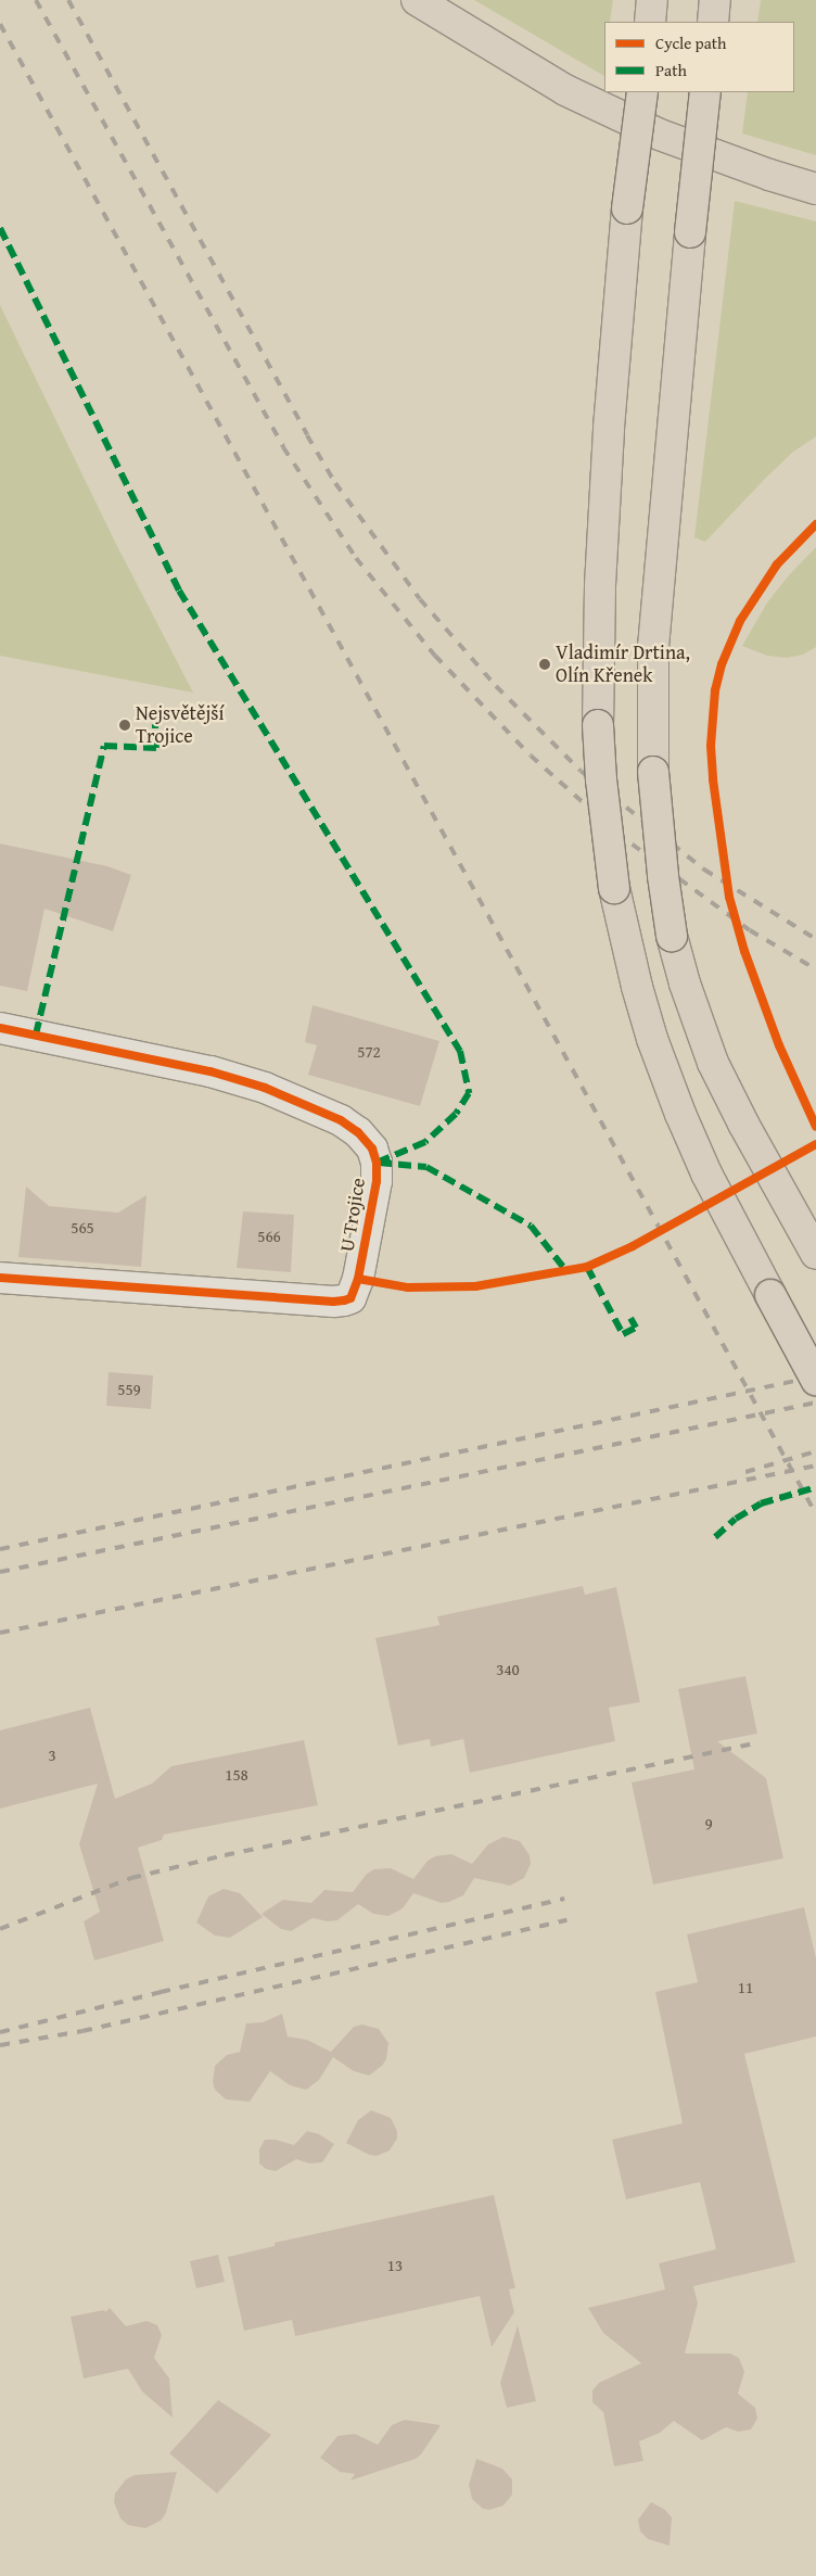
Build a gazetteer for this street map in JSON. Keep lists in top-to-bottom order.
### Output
{
  "streets": {
    "street": ["U Trojice"]
  },
  "places": ["Vladimír Drtina, Olín Křenek", "Nejsvětější Trojice"],
  "house_numbers": [
    "572",
    "565",
    "566",
    "559",
    "340",
    "3",
    "158",
    "9",
    "11",
    "13"
  ],
  "legend": ["Cycle path", "Path"]
}
